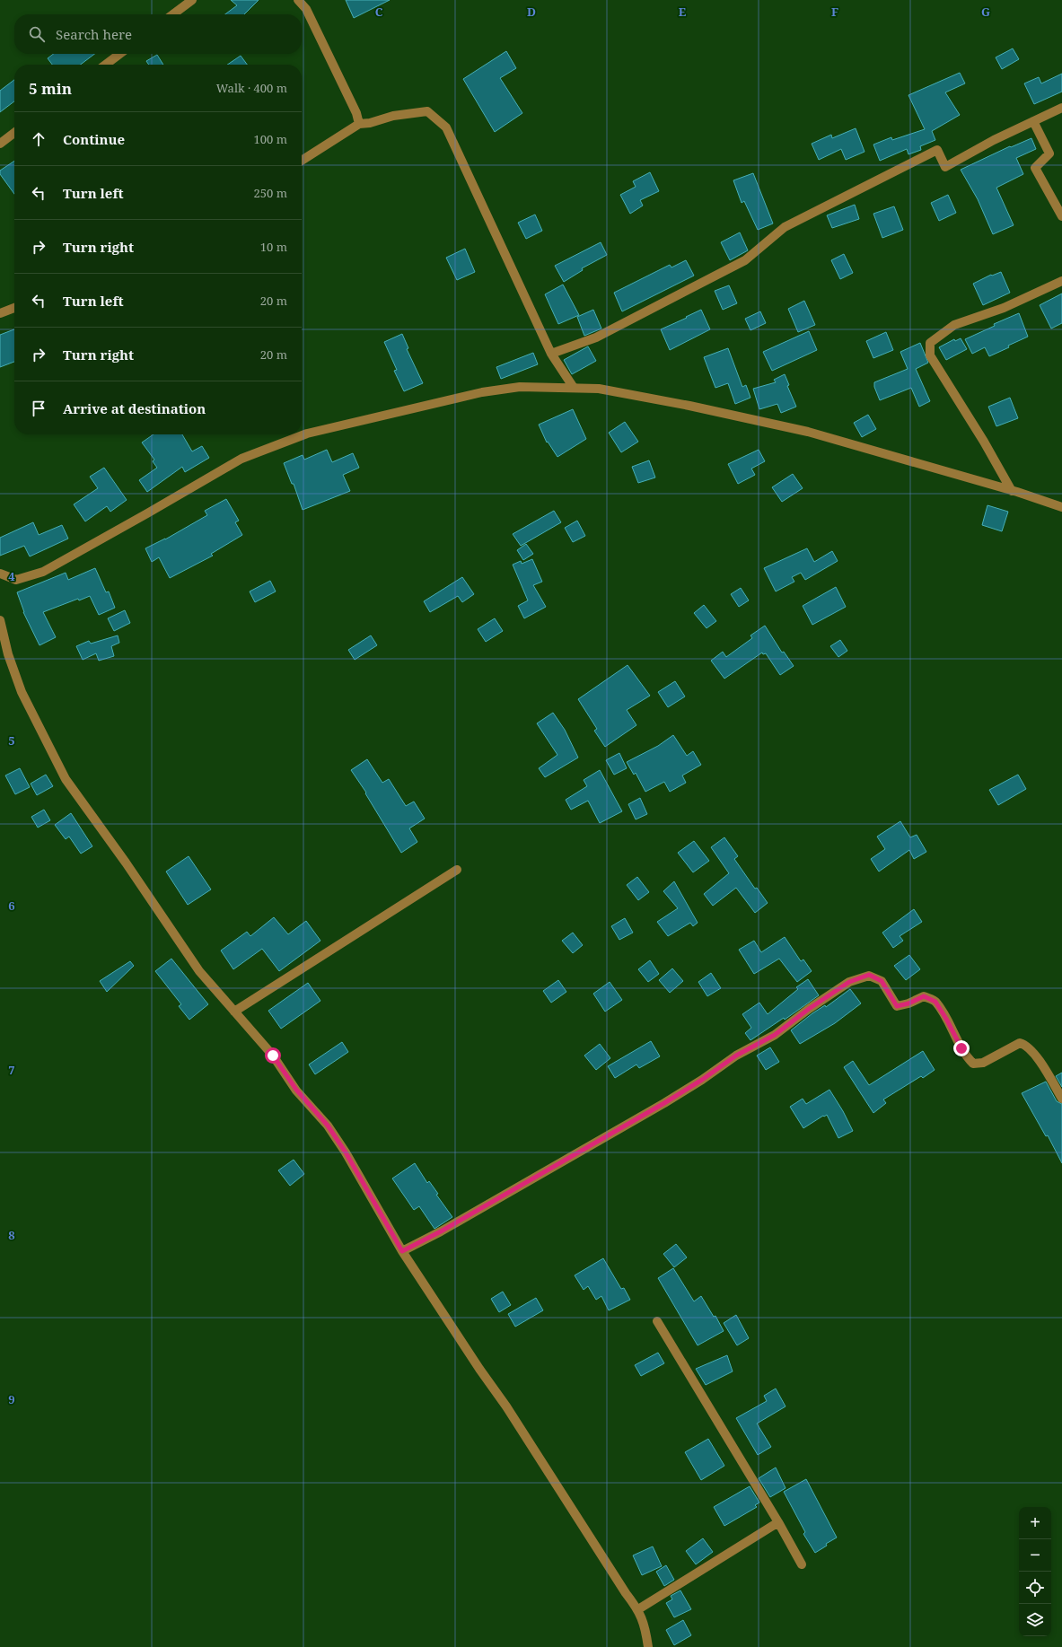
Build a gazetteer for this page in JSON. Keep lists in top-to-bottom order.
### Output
{
  "page": {
    "search": "Search here",
    "heading": ["5 min", "Walk · 400 m"],
    "list": [
      ["Continue", "100 m"],
      ["Turn left", "250 m"],
      ["Turn right", "10 m"],
      ["Turn left", "20 m"],
      ["Turn right", "20 m"],
      "Arrive at destination"
    ],
    "map_buttons": ["+", "−"]
  },
  "grid": {
    "columns": [
      "C",
      "D",
      "E",
      "F",
      "G"
    ],
    "rows": [
      "4",
      "5",
      "6",
      "7",
      "8",
      "9"
    ]
  }
}
